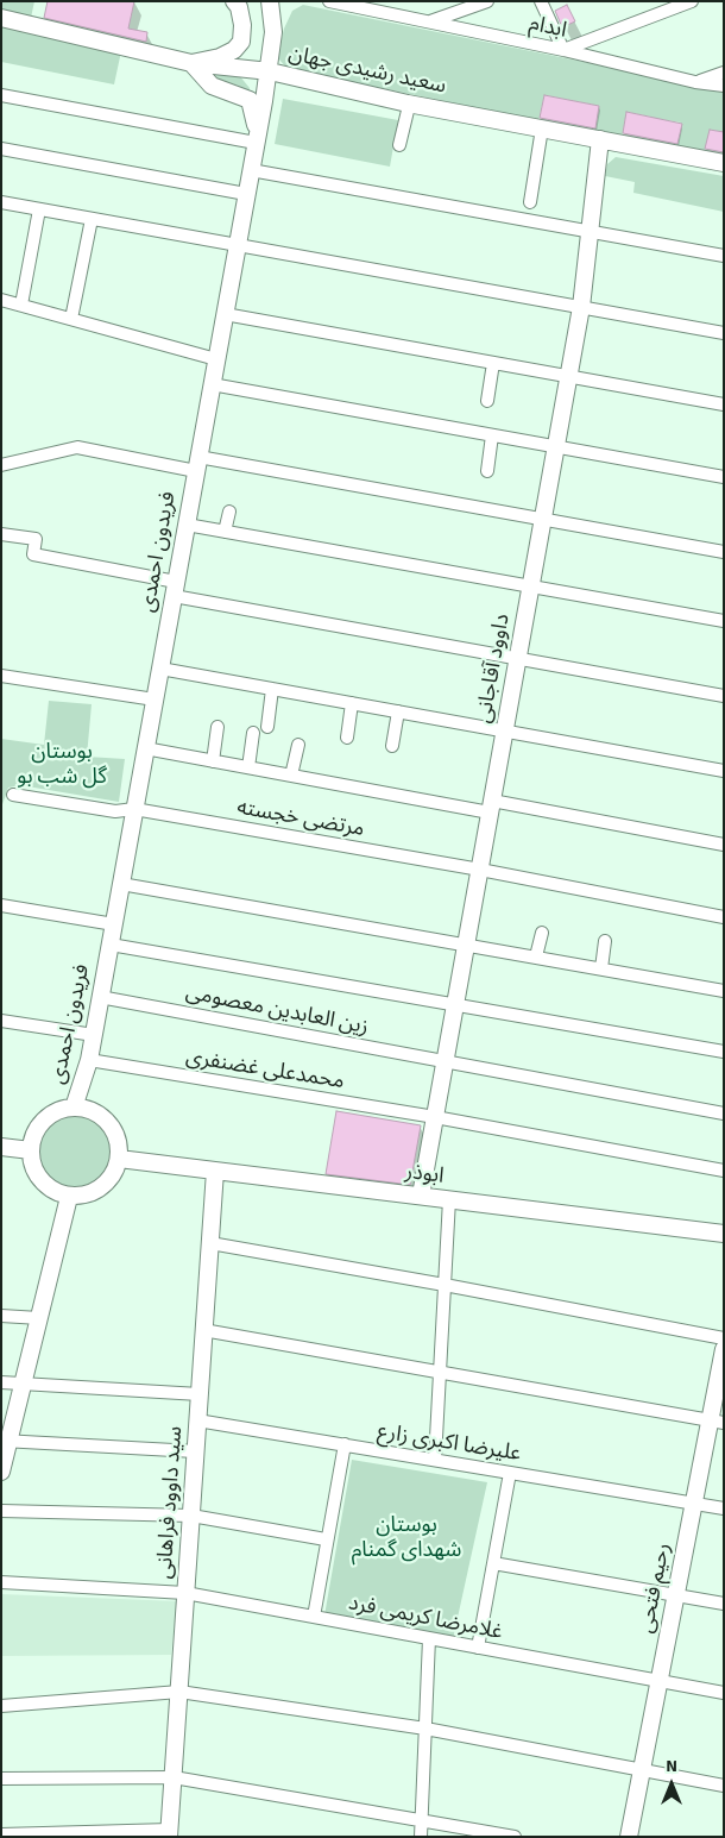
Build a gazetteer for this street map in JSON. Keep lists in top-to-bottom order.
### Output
{
  "streets": {
    "street": [
      "ابدام",
      "سعید رشیدی جهان",
      "فریدون احمدی",
      "داوود آقاجانی",
      "مرتضی خجسته",
      "زین العابدین معصومی",
      "محمدعلی غضنفری",
      "ابوذر",
      "علیرضا اکبری زارع",
      "سید داوود فراهانی",
      "رحیم فتحی",
      "غلامرضا کریمی فرد"
    ]
  },
  "crossings": [
    ["سعید رشیدی جهان", "فریدون احمدی"],
    ["سعید رشیدی جهان", "داوود آقاجانی"],
    ["فریدون احمدی", "مرتضی خجسته"],
    ["فریدون احمدی", "زین العابدین معصومی"],
    ["فریدون احمدی", "محمدعلی غضنفری"],
    ["فریدون احمدی", "ابوذر"],
    ["داوود آقاجانی", "مرتضی خجسته"],
    ["داوود آقاجانی", "زین العابدین معصومی"],
    ["داوود آقاجانی", "محمدعلی غضنفری"],
    ["داوود آقاجانی", "ابوذر"],
    ["ابوذر", "سید داوود فراهانی"],
    ["علیرضا اکبری زارع", "سید داوود فراهانی"],
    ["علیرضا اکبری زارع", "رحیم فتحی"],
    ["سید داوود فراهانی", "غلامرضا کریمی فرد"],
    ["رحیم فتحی", "غلامرضا کریمی فرد"]
  ],
  "parks": ["بوستان گل شب بو", "بوستان شهدای گمنام"],
  "north": "top"
}
